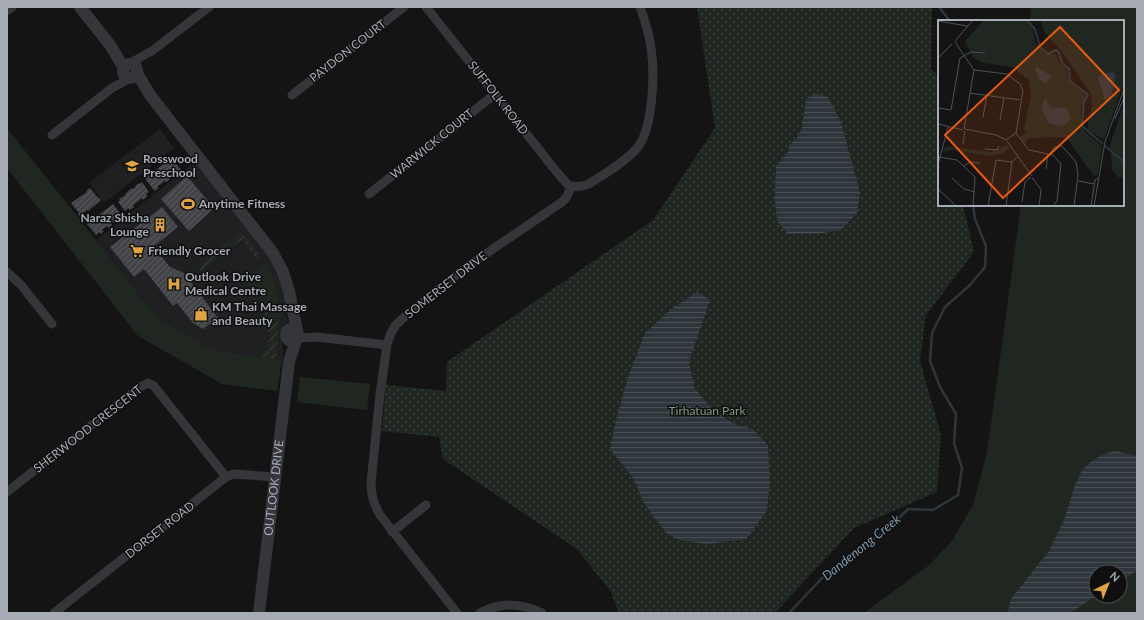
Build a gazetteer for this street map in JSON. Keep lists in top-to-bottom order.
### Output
{
  "streets": {
    "street": [
      "PAYDON COURT",
      "SUFFOLK ROAD",
      "WARWICK COURT",
      "SOMERSET DRIVE",
      "SHERWOOD CRESCENT",
      "OUTLOOK DRIVE",
      "DORSET ROAD"
    ]
  },
  "crossings": [
    ["SUFFOLK ROAD", "WARWICK COURT"],
    ["SUFFOLK ROAD", "SOMERSET DRIVE"],
    ["SHERWOOD CRESCENT", "DORSET ROAD"]
  ],
  "water": ["Dandenong Creek"],
  "parks": ["Tirhatuan Park"],
  "places": {
    "school or university": ["Rosswood Preschool"],
    "sports": ["Anytime Fitness"],
    "building": ["Naraz Shisha Lounge"],
    "supermarket": ["Friendly Grocer"],
    "hospital": ["Outlook Drive Medical Centre"],
    "shop": ["KM Thai Massage and Beauty"]
  },
  "north": "top right"
}
